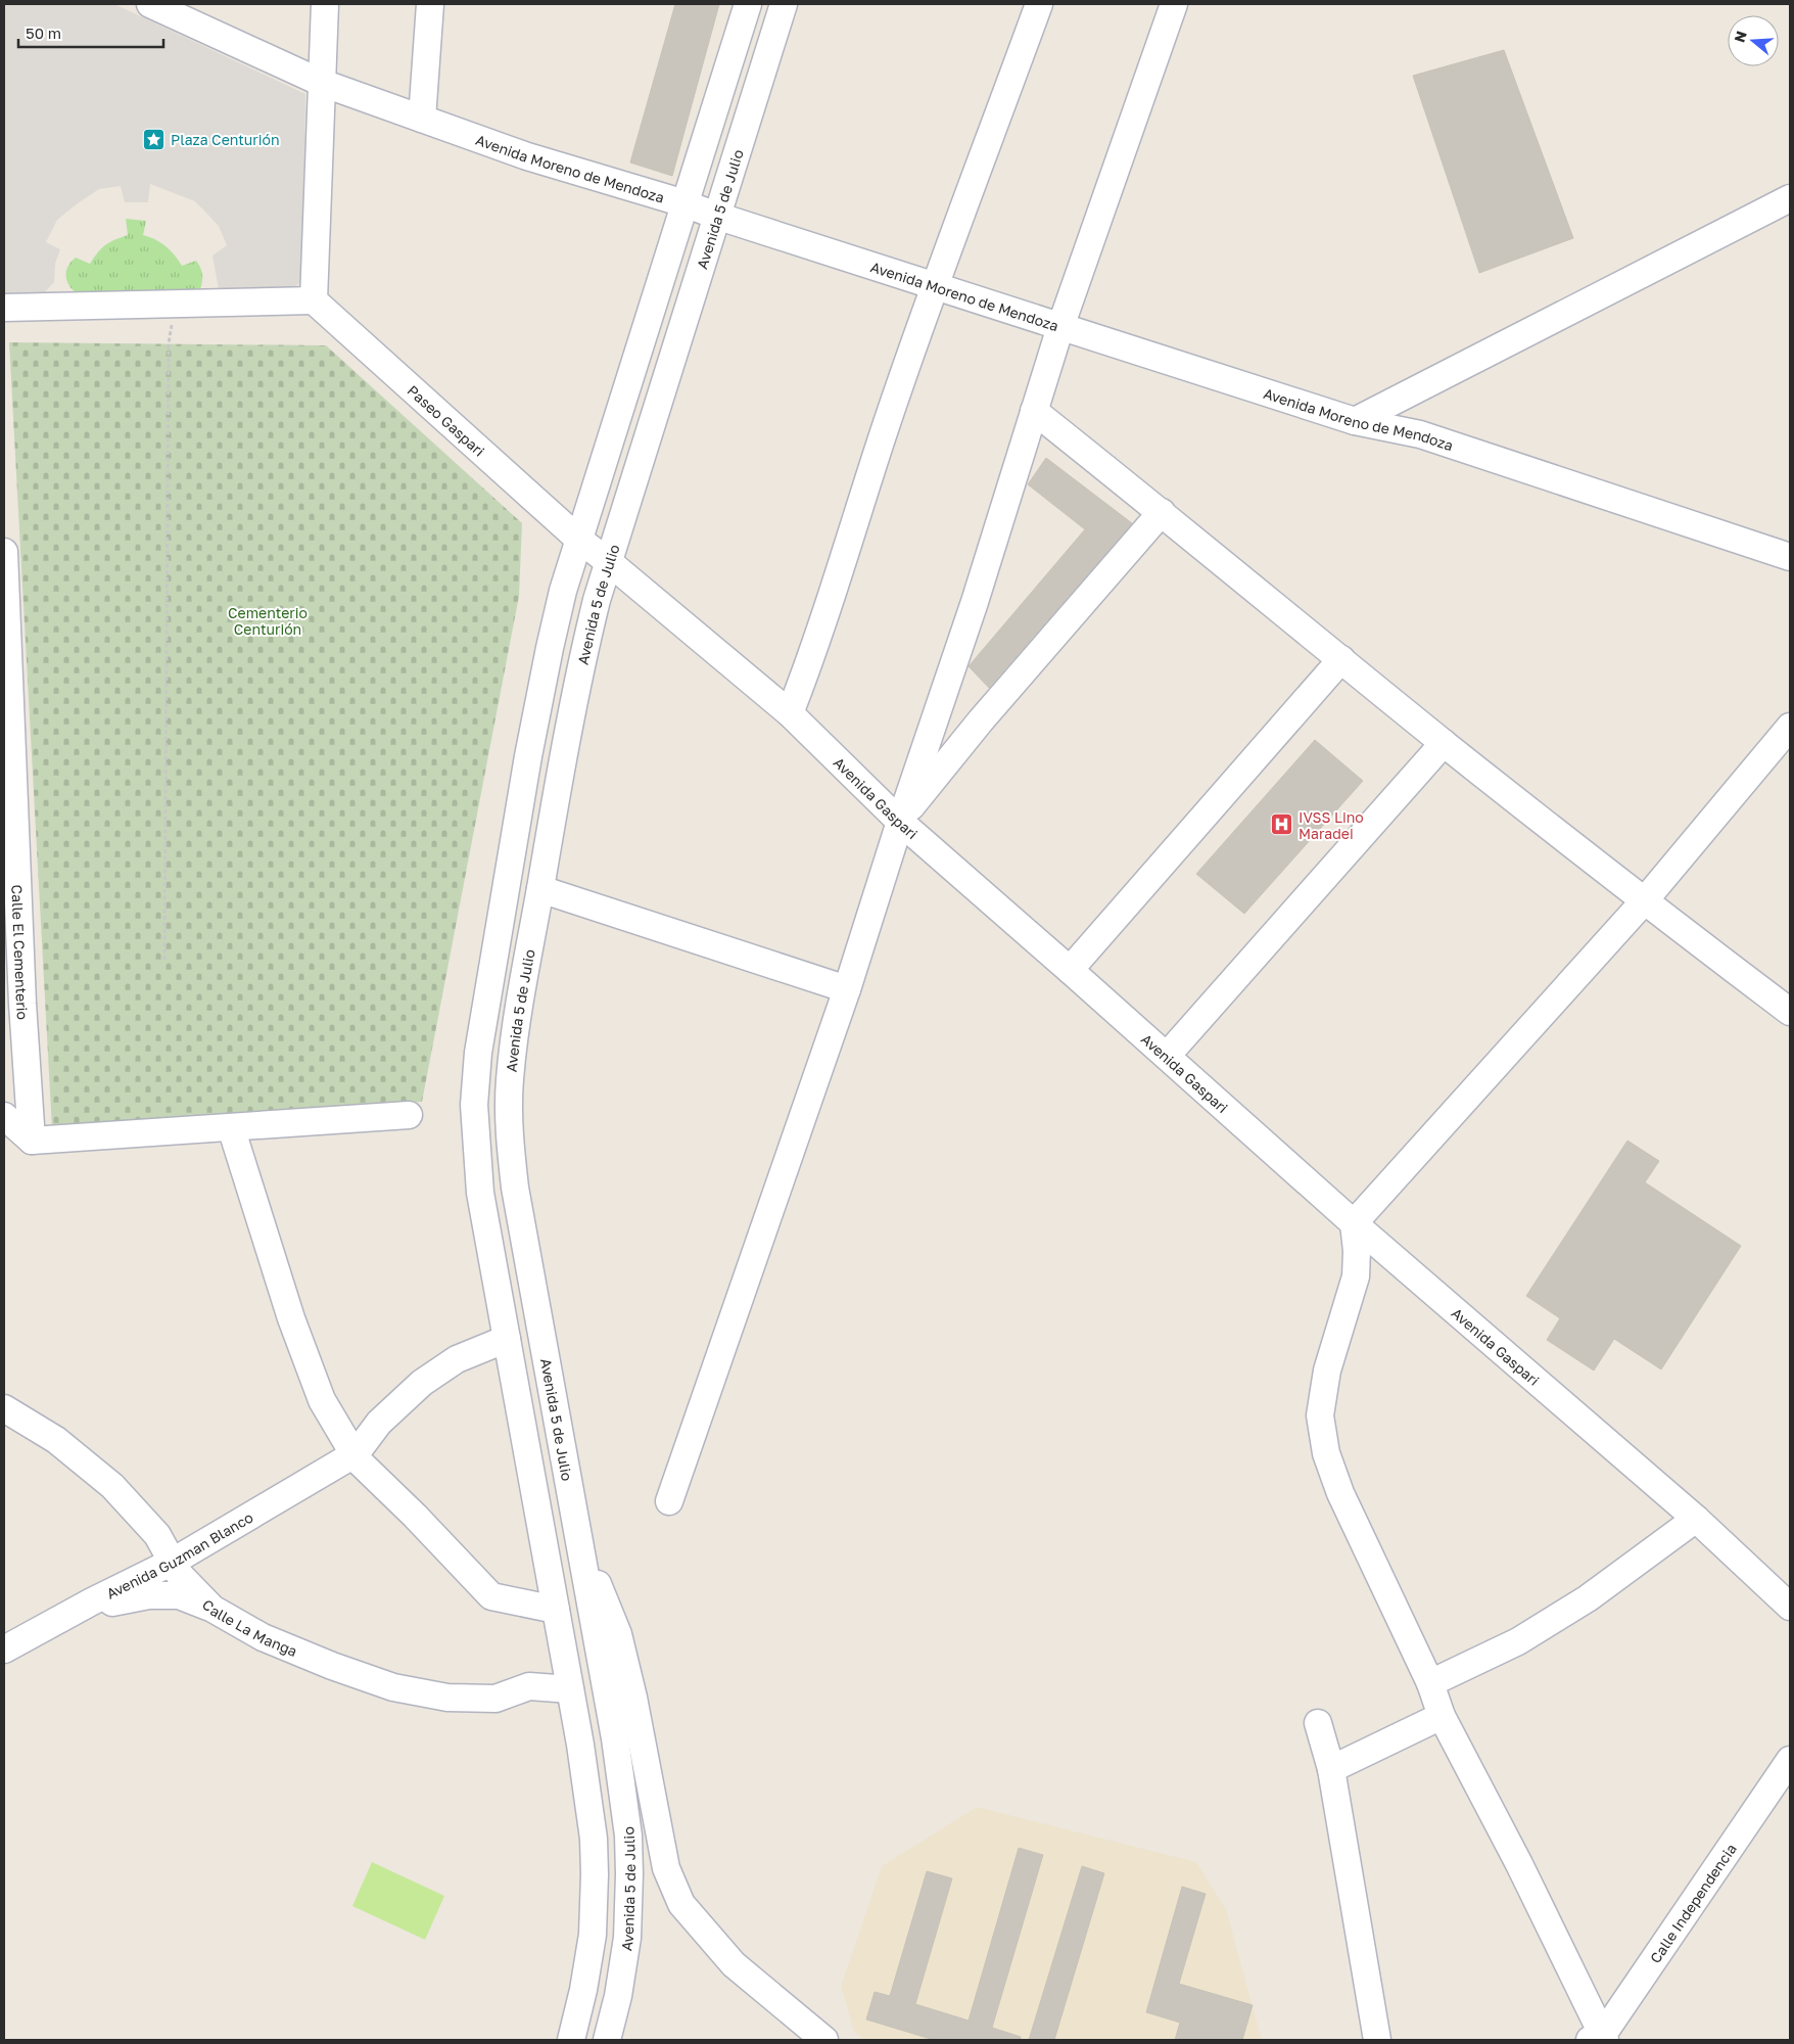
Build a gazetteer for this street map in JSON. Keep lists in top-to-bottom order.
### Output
{
  "streets": {
    "street": [
      "Avenida Moreno de Mendoza",
      "Avenida 5 de Julio",
      "Paseo Gaspari",
      "Avenida Gaspari",
      "Calle El Cementerio",
      "Avenida Guzman Blanco",
      "Calle La Manga",
      "Calle Independencia"
    ]
  },
  "crossings": [
    ["Avenida Moreno de Mendoza", "Avenida 5 de Julio"],
    ["Avenida 5 de Julio", "Avenida Gaspari"],
    ["Paseo Gaspari", "Avenida Gaspari"],
    ["Avenida Guzman Blanco", "Calle La Manga"]
  ],
  "parks": ["Cementerio Centurión"],
  "places": {
    "place": ["Plaza Centurión"],
    "hospital": ["IVSS Lino Maradei"]
  },
  "scale_bar": "50 m",
  "north": "left"
}
